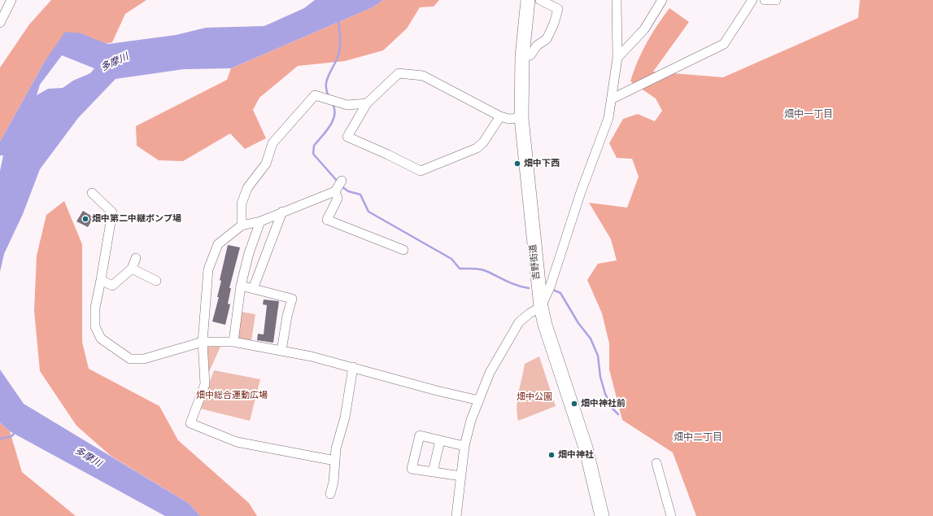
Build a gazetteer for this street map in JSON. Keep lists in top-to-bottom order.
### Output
{
  "streets": {
    "main road": ["吉野街道"]
  },
  "districts": ["畑中一丁目", "畑中二丁目"],
  "water": ["多摩川"],
  "parks": ["畑中総合運動広場", "畑中公園"],
  "places": [
    "畑中下西",
    "畑中第二中継ポンプ場",
    "畑中神社前",
    "畑中神社"
  ]
}
